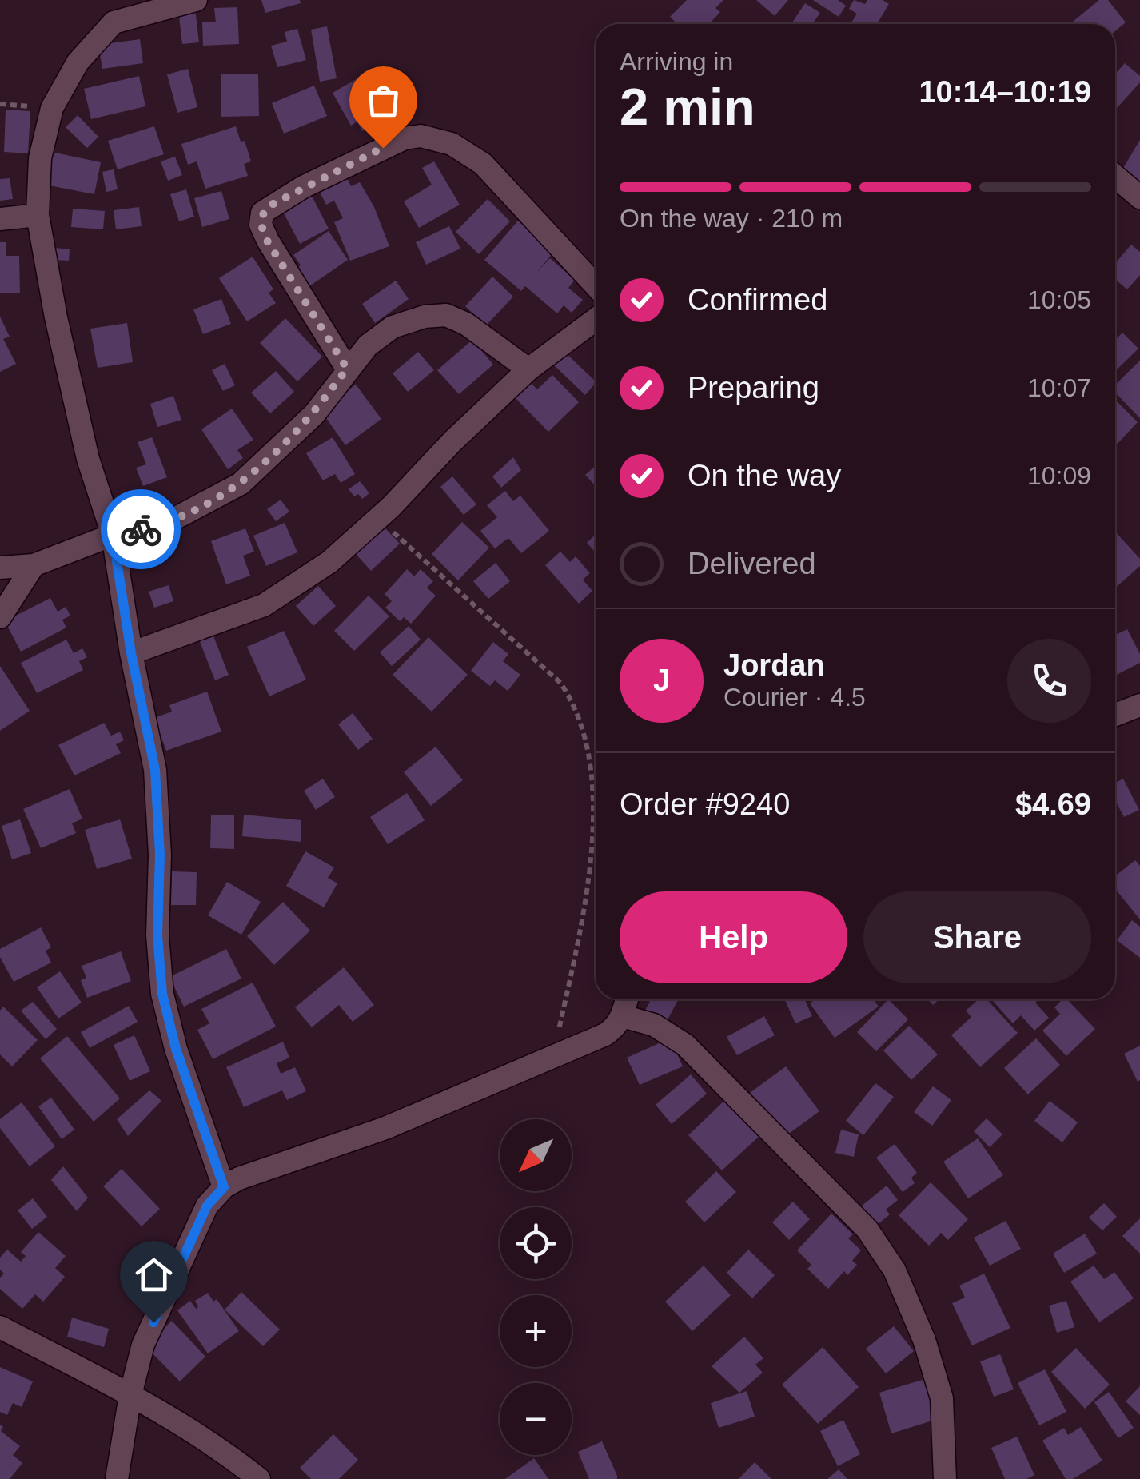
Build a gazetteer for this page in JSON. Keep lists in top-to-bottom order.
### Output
{
  "north": "bottom left",
  "page": {
    "heading": ["2 min", "Arriving in", "10:14–10:19"],
    "panel": [
      "Jordan",
      "Courier · 4.5",
      "Order #9240",
      "$4.69"
    ],
    "bar": "On the way · 210 m",
    "list": [
      ["Confirmed", "10:05"],
      ["Preparing", "10:07"],
      ["On the way", "10:09"],
      "Delivered"
    ],
    "round": "J",
    "buttons": ["Help", "Share"],
    "map_buttons": ["+", "−"]
  }
}
